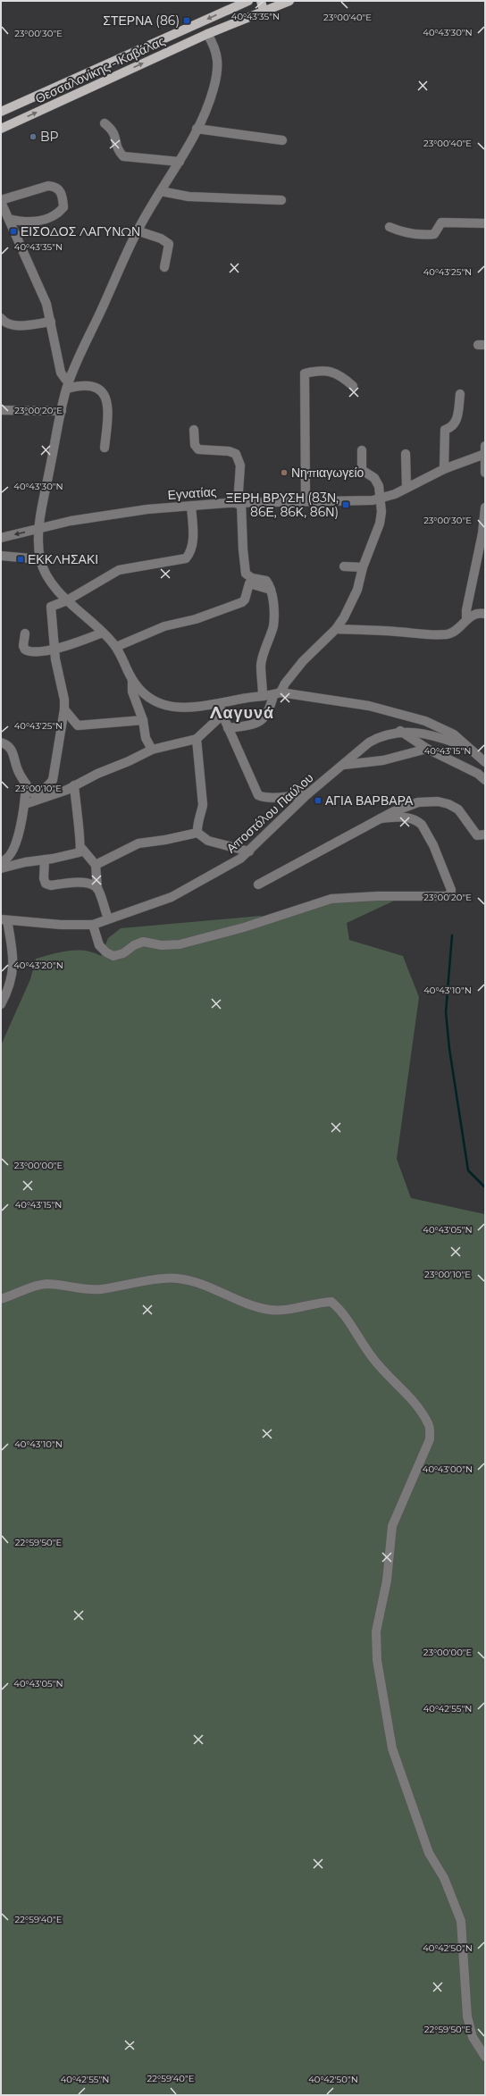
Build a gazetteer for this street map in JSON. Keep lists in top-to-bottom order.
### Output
{
  "streets": {
    "main road": ["Θεσσαλονίκης - Καβάλας"],
    "street": ["Εγνατίας", "Αποστόλου Παύλου"]
  },
  "districts": ["Λαγυνά"],
  "places": {
    "transit": [
      "ΣΤΕΡΝΑ (86)",
      "ΕΙΣΟΔΟΣ ΛΑΓΥΝΩΝ",
      "ΞΕΡΗ ΒΡΥΣΗ (83Ν, 86Ε, 86Κ, 86Ν)",
      "ΕΚΚΛΗΣΑΚΙ",
      "ΑΓΙΑ ΒΑΡΒΑΡΑ"
    ],
    "other": ["BP", "Νηπιαγωγείο"]
  },
  "coordinates": [
    "40°43'35\"N",
    "23°00'40\"E",
    "40°43'30\"N",
    "23°00'30\"E",
    "40°43'25\"N",
    "23°00'20\"E",
    "40°43'15\"N",
    "23°00'10\"E",
    "40°43'20\"N",
    "40°43'10\"N",
    "23°00'00\"E",
    "40°43'05\"N",
    "40°43'00\"N",
    "22°59'50\"E",
    "40°42'55\"N",
    "22°59'40\"E",
    "40°42'50\"N"
  ]
}
